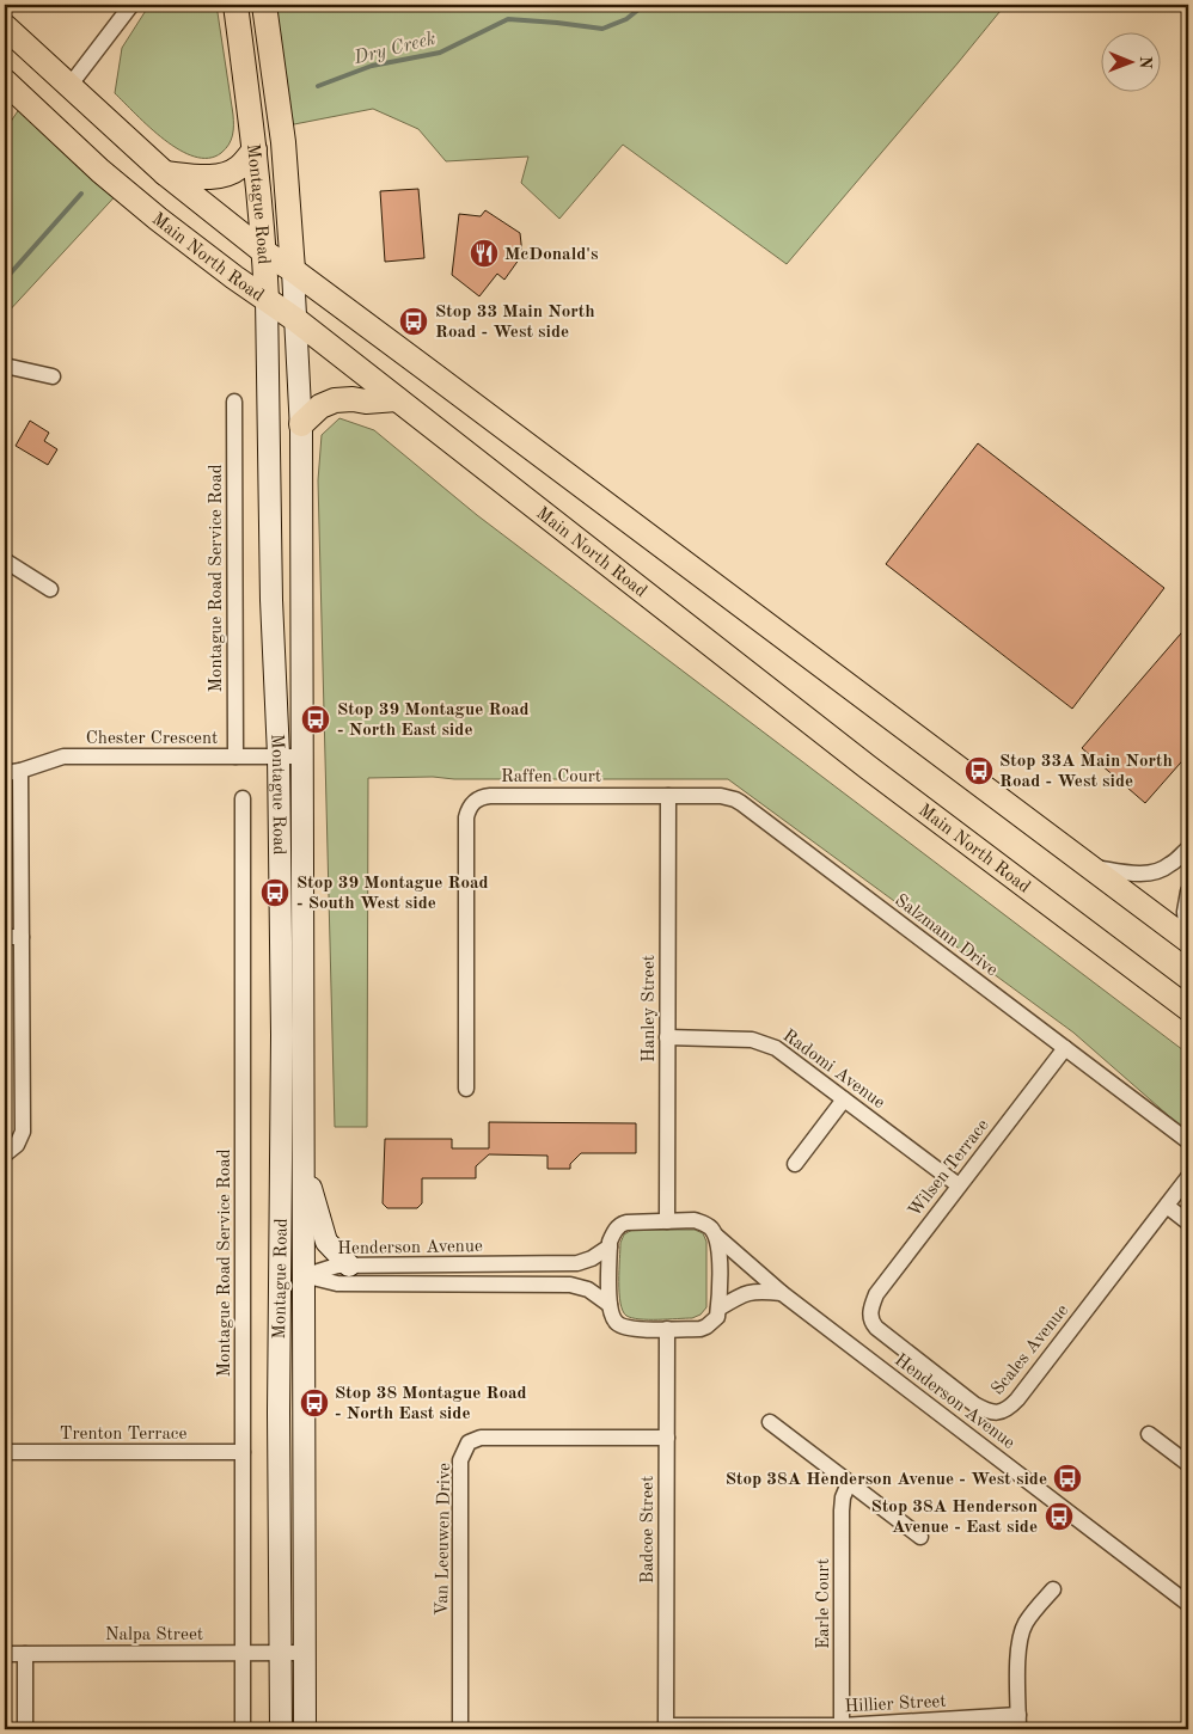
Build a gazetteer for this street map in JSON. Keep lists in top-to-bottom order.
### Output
{
  "streets": {
    "main road": ["Montague Road", "Main North Road"],
    "street": [
      "Montague Road Service Road",
      "Chester Crescent",
      "Raffen Court",
      "Salzmann Drive",
      "Hanley Street",
      "Radomi Avenue",
      "Wilsen Terrace",
      "Henderson Avenue",
      "Scales Avenue",
      "Trenton Terrace",
      "Badcoe Street",
      "Van Leeuwen Drive",
      "Earle Court",
      "Nalpa Street",
      "Hillier Street"
    ]
  },
  "crossings": [
    ["Montague Road", "Main North Road"],
    ["Montague Road", "Chester Crescent"],
    ["Montague Road", "Henderson Avenue"],
    ["Montague Road", "Nalpa Street"],
    ["Montague Road Service Road", "Chester Crescent"],
    ["Montague Road Service Road", "Trenton Terrace"],
    ["Montague Road Service Road", "Nalpa Street"],
    ["Raffen Court", "Salzmann Drive"],
    ["Raffen Court", "Hanley Street"],
    ["Salzmann Drive", "Hanley Street"],
    ["Salzmann Drive", "Wilsen Terrace"],
    ["Hanley Street", "Radomi Avenue"],
    ["Hanley Street", "Henderson Avenue"],
    ["Hanley Street", "Badcoe Street"],
    ["Radomi Avenue", "Wilsen Terrace"],
    ["Wilsen Terrace", "Scales Avenue"],
    ["Henderson Avenue", "Badcoe Street"],
    ["Badcoe Street", "Van Leeuwen Drive"],
    ["Badcoe Street", "Hillier Street"],
    ["Earle Court", "Hillier Street"]
  ],
  "water": ["Dry Creek"],
  "places": {
    "restaurant": ["McDonald's"],
    "bus stop": [
      "Stop 33 Main North Road - West side",
      "Stop 39 Montague Road - North East side",
      "Stop 33A Main North Road - West side",
      "Stop 39 Montague Road - South West side",
      "Stop 38 Montague Road - North East side",
      "Stop 38A Henderson Avenue - West side",
      "Stop 38A Henderson Avenue - East side"
    ]
  },
  "north": "right"
}
